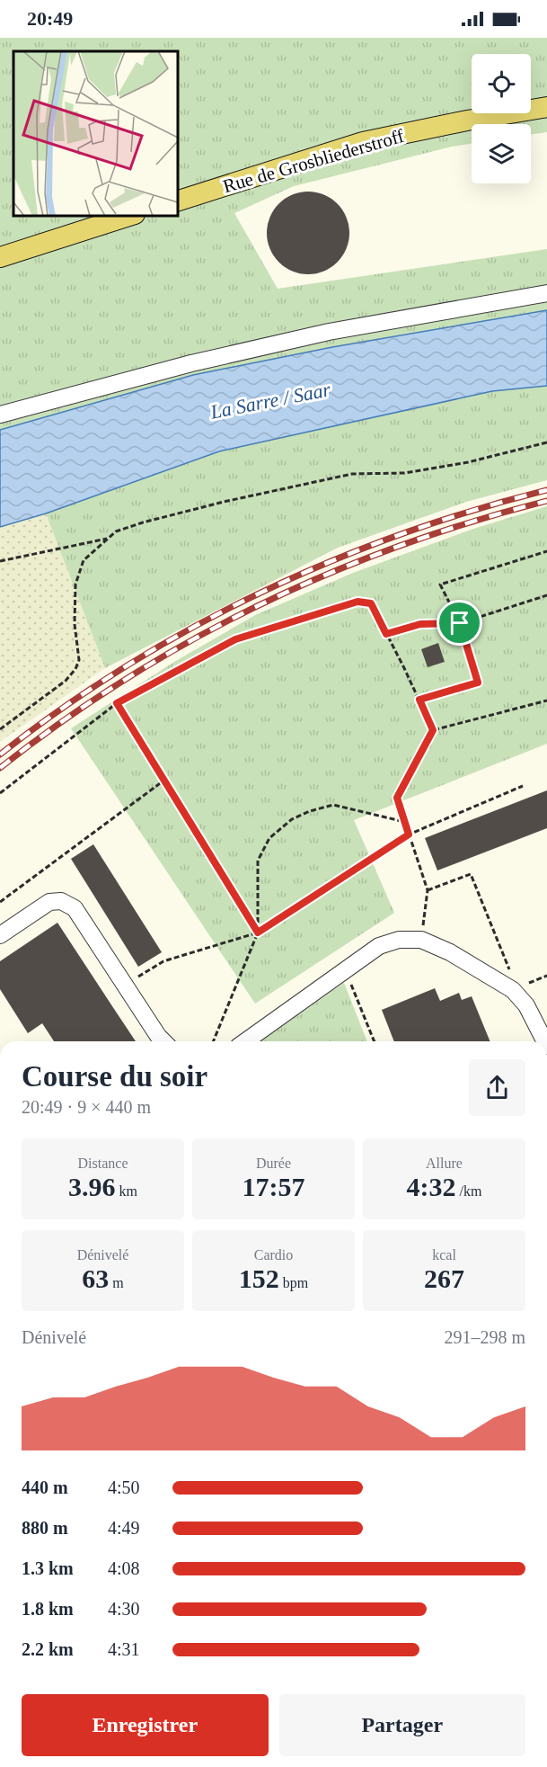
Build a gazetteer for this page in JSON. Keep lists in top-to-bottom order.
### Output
{
  "streets": {
    "main road": ["Rue de Grosbliederstroff"]
  },
  "water": ["La Sarre / Saar"],
  "page": {
    "status": "20:49",
    "heading": ["Course du soir", "20:49 · 9 × 440 m"],
    "stats": [
      ["Distance", "3.96 km"],
      ["Durée", "17:57"],
      ["Allure", "4:32 /km"],
      ["Dénivelé", "63 m"],
      ["Cardio", "152 bpm"],
      ["kcal", "267"]
    ],
    "chart": ["Dénivelé", "291–298 m"],
    "list": [
      {
        "name": "440 m",
        "note": "4:50"
      },
      {
        "name": "880 m",
        "note": "4:49"
      },
      {
        "name": "1.3 km",
        "note": "4:08"
      },
      {
        "name": "1.8 km",
        "note": "4:30"
      },
      {
        "name": "2.2 km",
        "note": "4:31"
      }
    ],
    "buttons": ["Enregistrer", "Partager"]
  }
}
